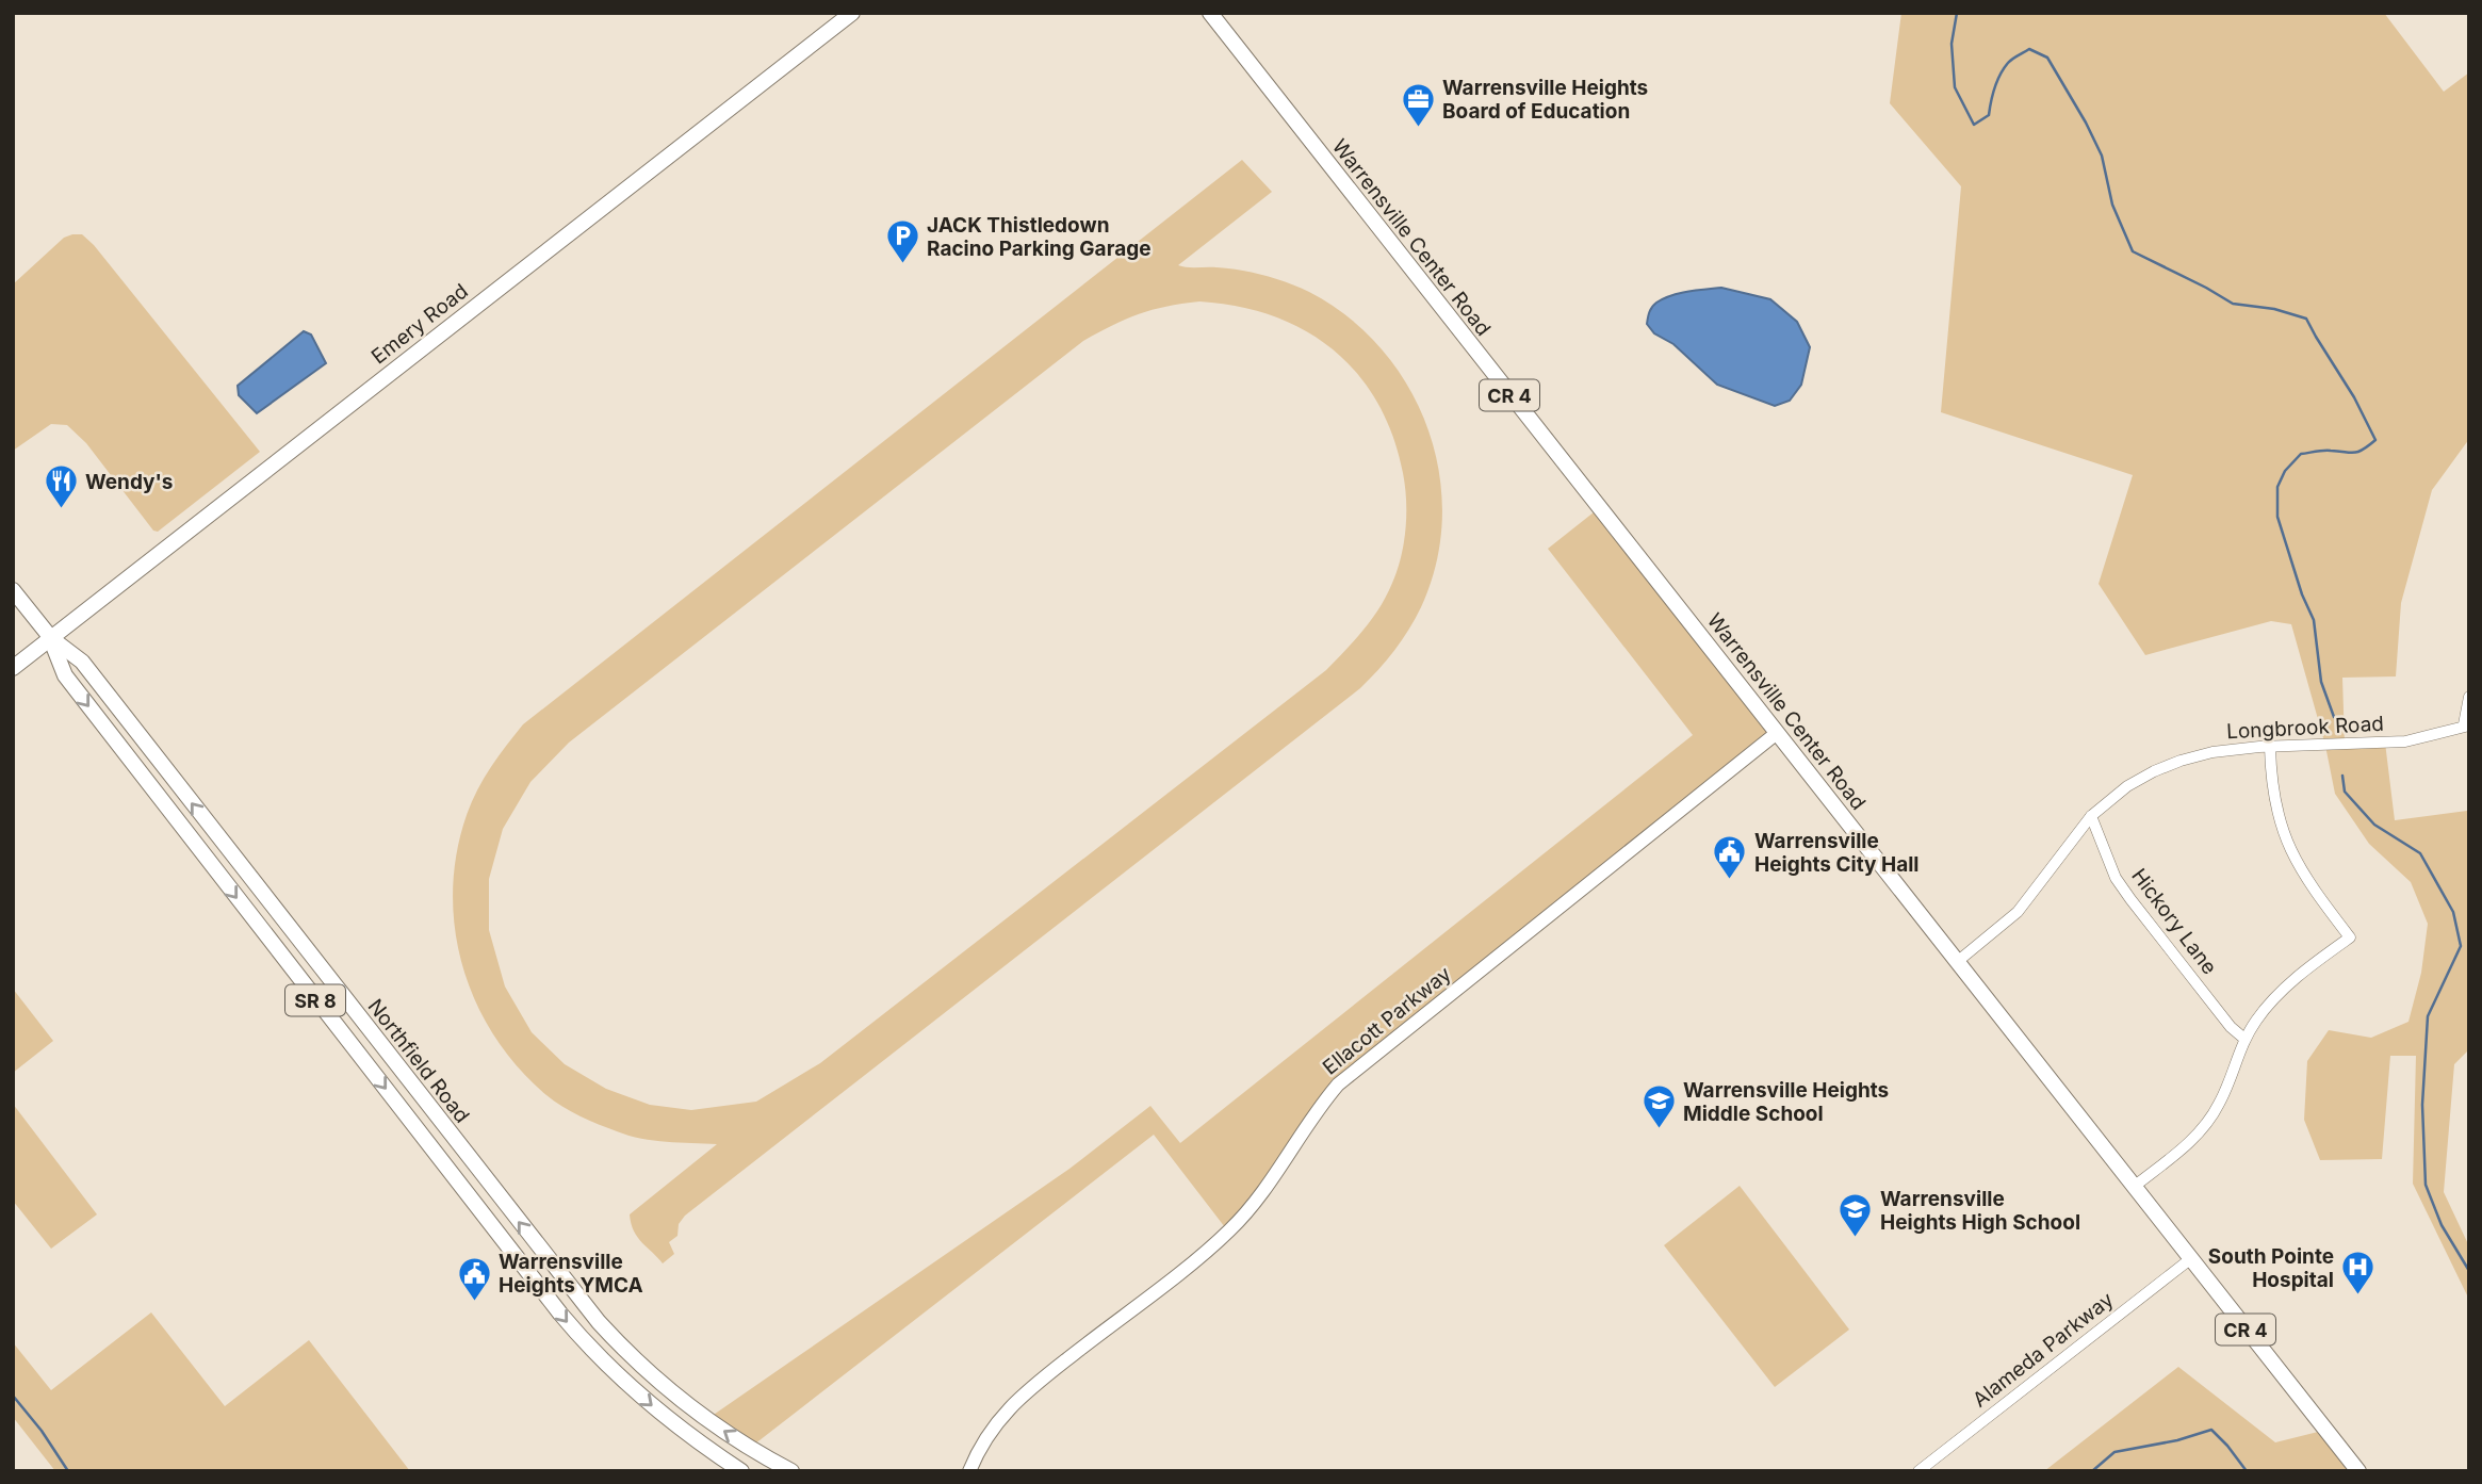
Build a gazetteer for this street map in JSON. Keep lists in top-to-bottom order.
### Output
{
  "streets": {
    "main road": [
      "Warrensville Center Road",
      "Emery Road",
      "CR 4",
      "SR 8",
      "Northfield Road"
    ],
    "street": [
      "Longbrook Road",
      "Hickory Lane",
      "Ellacott Parkway",
      "Alameda Parkway"
    ]
  },
  "crossings": [
    ["Warrensville Center Road", "Longbrook Road"],
    ["Warrensville Center Road", "Ellacott Parkway"],
    ["Warrensville Center Road", "Alameda Parkway"],
    ["Emery Road", "Northfield Road"],
    ["Longbrook Road", "Hickory Lane"]
  ],
  "places": {
    "office": ["Warrensville Heights Board of Education"],
    "parking": ["JACK Thistledown Racino Parking Garage"],
    "restaurant": ["Wendy's"],
    "public building": ["Warrensville Heights City Hall", "Warrensville Heights YMCA"],
    "school or university": ["Warrensville Heights Middle School", "Warrensville Heights High School"],
    "hospital": ["South Pointe Hospital"]
  }
}
